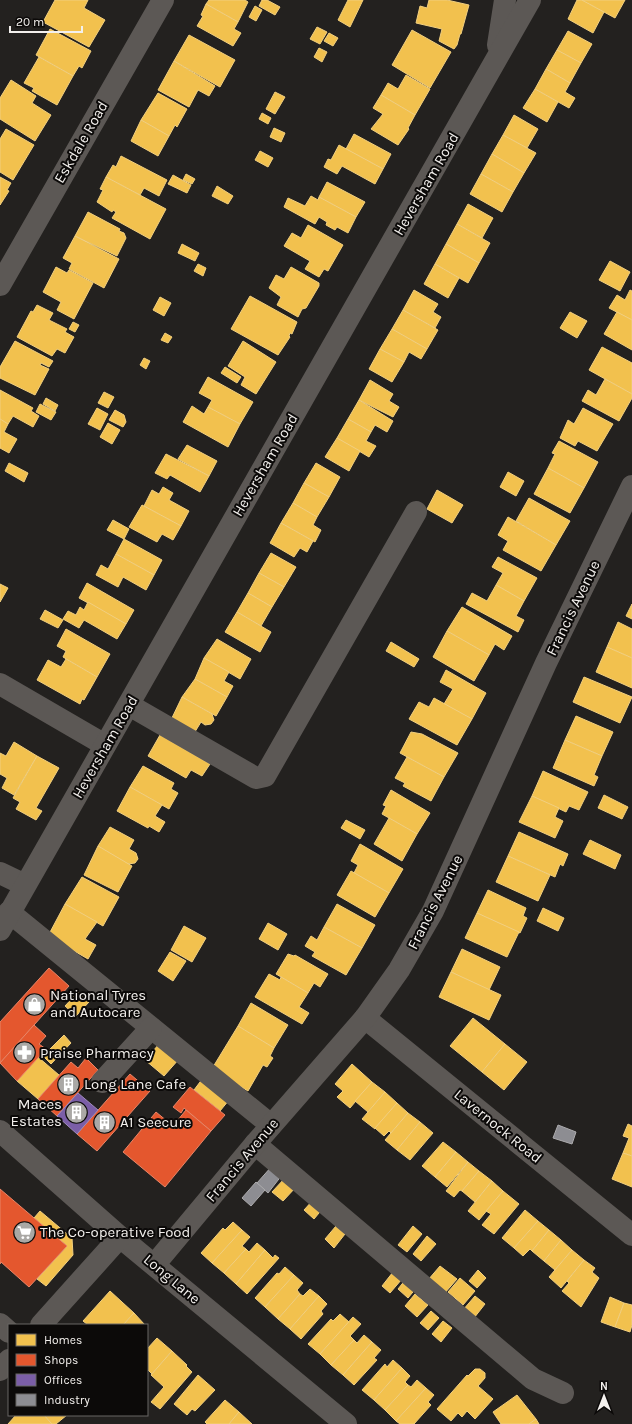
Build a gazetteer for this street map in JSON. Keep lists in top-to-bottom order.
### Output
{
  "streets": {
    "street": [
      "Eskdale Road",
      "Heversham Road",
      "Francis Avenue",
      "Lavernock Road",
      "Long Lane"
    ]
  },
  "crossings": [
    ["Francis Avenue", "Lavernock Road"],
    ["Francis Avenue", "Long Lane"]
  ],
  "places": {
    "shop": ["National Tyres and Autocare"],
    "pharmacy": ["Praise Pharmacy"],
    "building": ["Long Lane Cafe", "Maces Estates", "A1 Seecure"],
    "supermarket": ["The Co-operative Food"]
  },
  "legend": [
    "Homes",
    "Shops",
    "Offices",
    "Industry"
  ],
  "scale_bar": "20 m",
  "north": "top"
}
